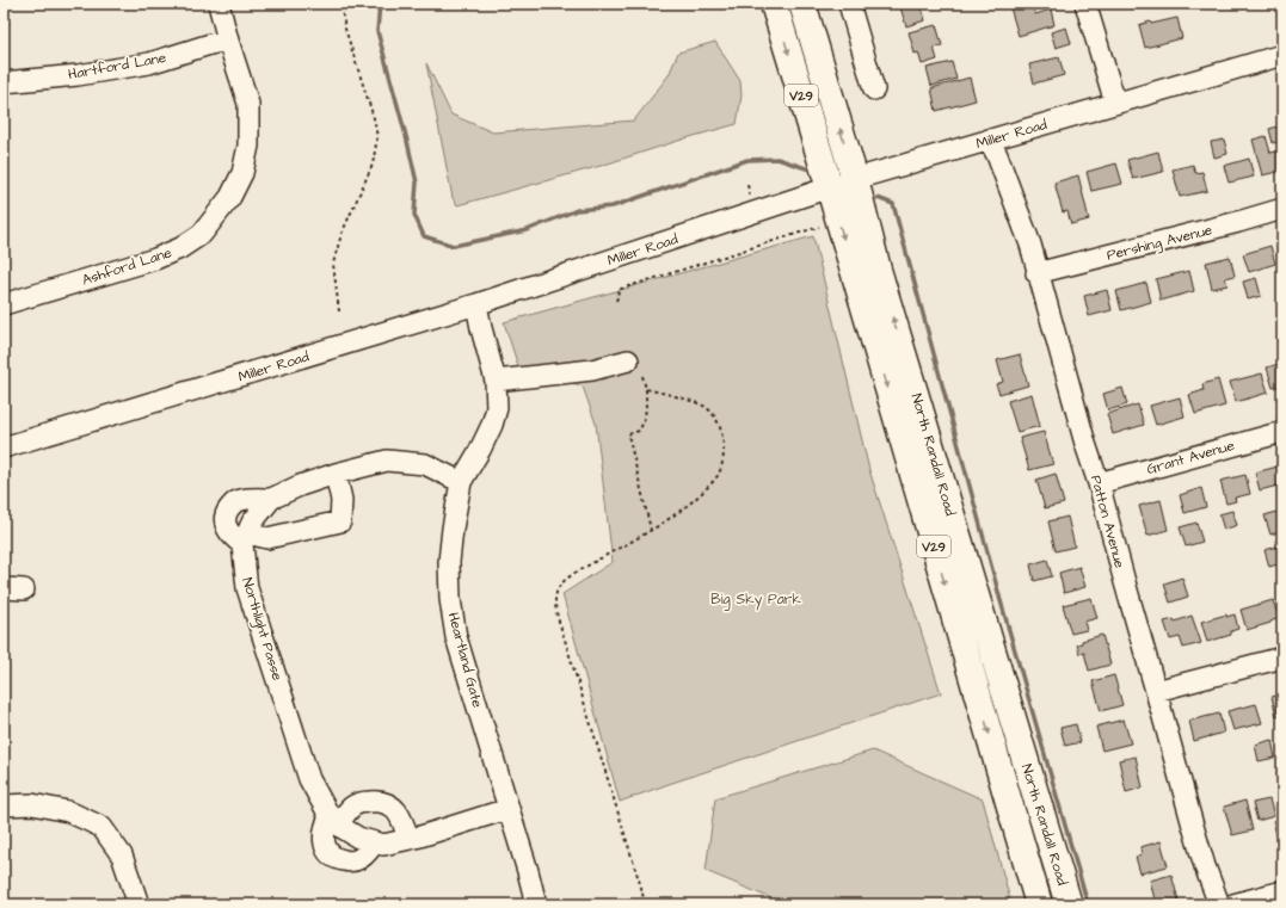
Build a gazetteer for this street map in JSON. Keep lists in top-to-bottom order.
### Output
{
  "streets": {
    "main road": ["V29", "North Randall Road"],
    "street": [
      "Hartford Lane",
      "Miller Road",
      "Pershing Avenue",
      "Ashford Lane",
      "Grant Avenue",
      "Patton Avenue",
      "Northlight Passe",
      "Heartland Gate"
    ]
  },
  "crossings": [
    ["Hartford Lane", "Ashford Lane"],
    ["Miller Road", "North Randall Road"],
    ["Miller Road", "Patton Avenue"],
    ["Miller Road", "Heartland Gate"],
    ["Pershing Avenue", "Patton Avenue"],
    ["Grant Avenue", "Patton Avenue"],
    ["Northlight Passe", "Heartland Gate"]
  ],
  "parks": ["Big Sky Park"]
}
